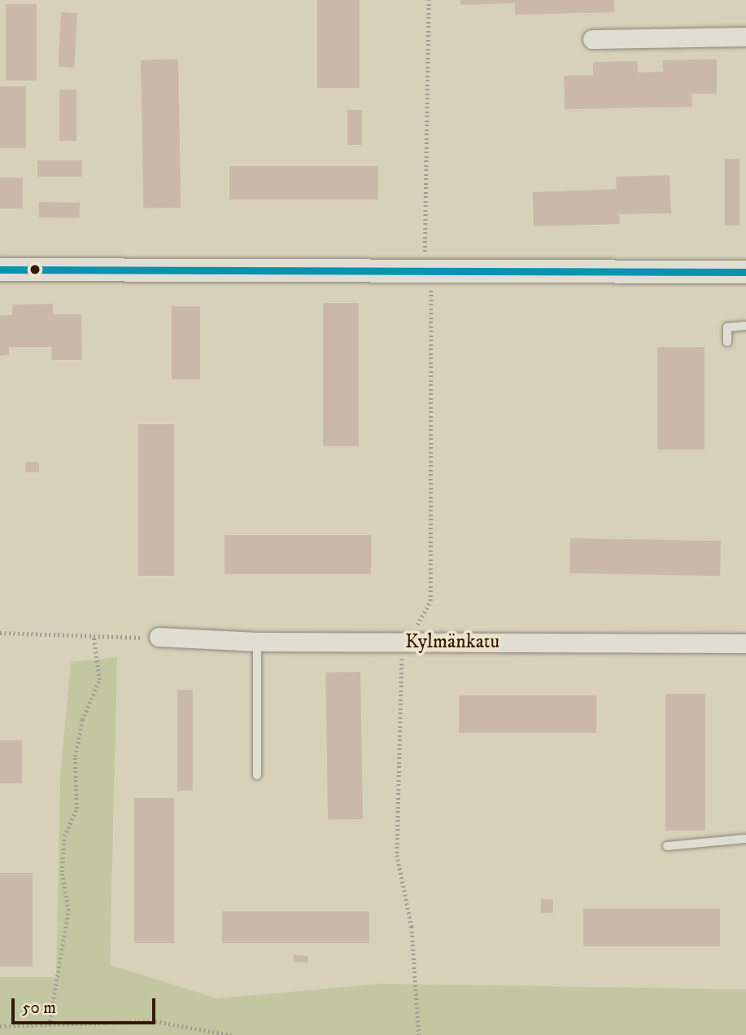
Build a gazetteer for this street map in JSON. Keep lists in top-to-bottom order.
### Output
{
  "streets": {
    "street": ["Kylmänkatu"]
  },
  "scale_bar": "50 m"
}
